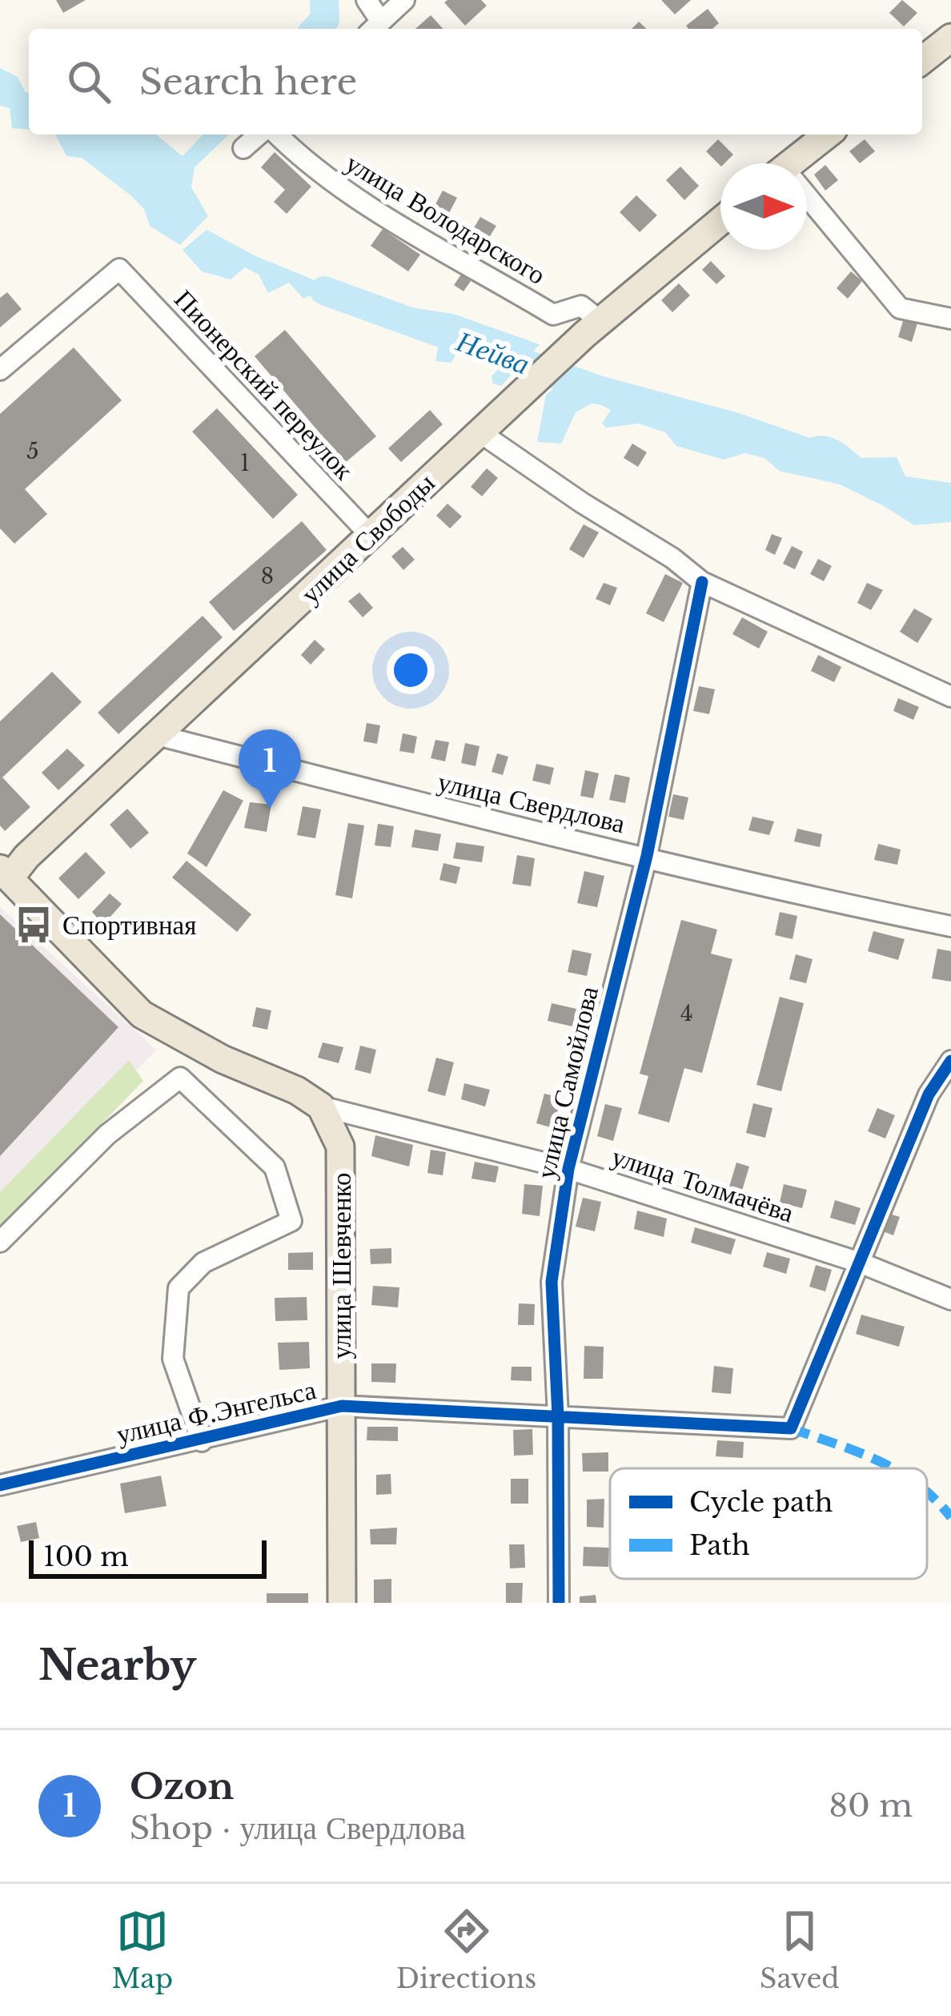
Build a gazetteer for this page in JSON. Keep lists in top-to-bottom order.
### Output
{
  "streets": {
    "main road": ["улица Свободы", "улица Шевченко"],
    "street": [
      "улица Володарского",
      "Пионерский переулок",
      "улица Свердлова",
      "улица Самойлова",
      "улица Толмачёва",
      "улица Ф.Энгельса"
    ]
  },
  "crossings": [
    ["улица Володарского", "улица Свободы"],
    ["Пионерский переулок", "улица Свободы"],
    ["улица Свободы", "улица Свердлова"],
    ["улица Свердлова", "улица Самойлова"],
    ["улица Самойлова", "улица Толмачёва"],
    ["улица Самойлова", "улица Ф.Энгельса"],
    ["улица Толмачёва", "улица Шевченко"],
    ["улица Толмачёва", "улица Ф.Энгельса"],
    ["улица Шевченко", "улица Ф.Энгельса"]
  ],
  "water": ["Нейва"],
  "places": {
    "bus stop": ["Спортивная"]
  },
  "house_numbers": [
    "5",
    "1",
    "8",
    "4"
  ],
  "legend": ["Cycle path", "Path"],
  "scale_bar": "100 m",
  "north": "right",
  "page": {
    "search": "Search here",
    "pins": "1",
    "scale": "100 m",
    "heading": "Nearby",
    "list": [
      {
        "mark": "1",
        "name": "Ozon",
        "note": "Shop · улица Свердлова",
        "value": "80 m"
      }
    ],
    "nav": ["Map", "Directions", "Saved"]
  }
}
